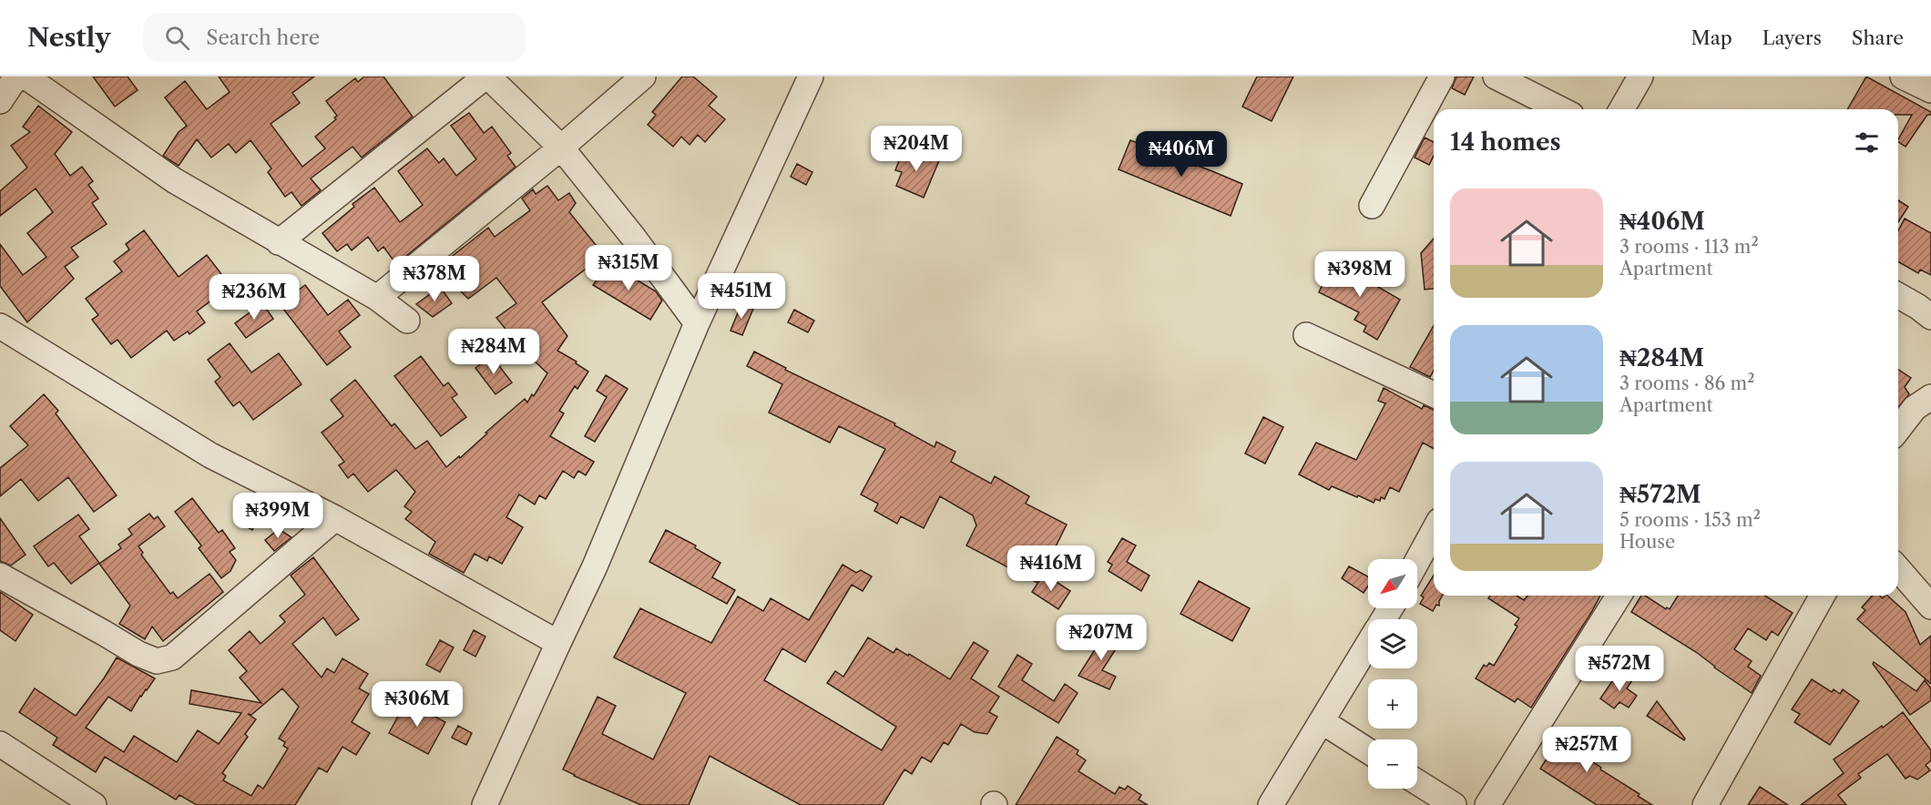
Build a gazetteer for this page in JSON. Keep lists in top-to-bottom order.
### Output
{
  "north": "bottom left",
  "page": {
    "header": "Nestly",
    "search": "Search here",
    "nav": ["Map", "Layers", "Share"],
    "heading": "14 homes",
    "price": [
      "₦204M",
      "₦406M",
      "₦315M",
      "₦398M",
      "₦378M",
      "₦451M",
      "₦236M",
      "₦284M",
      "₦399M",
      "₦416M",
      "₦207M",
      "₦572M",
      "₦306M",
      "₦257M"
    ],
    "list": [
      {
        "name": "₦406M",
        "note": "3 rooms · 113 m² · Apartment"
      },
      {
        "name": "₦284M",
        "note": "3 rooms · 86 m² · Apartment"
      },
      {
        "name": "₦572M",
        "note": "5 rooms · 153 m² · House"
      }
    ],
    "map_buttons": ["+", "−"]
  }
}
